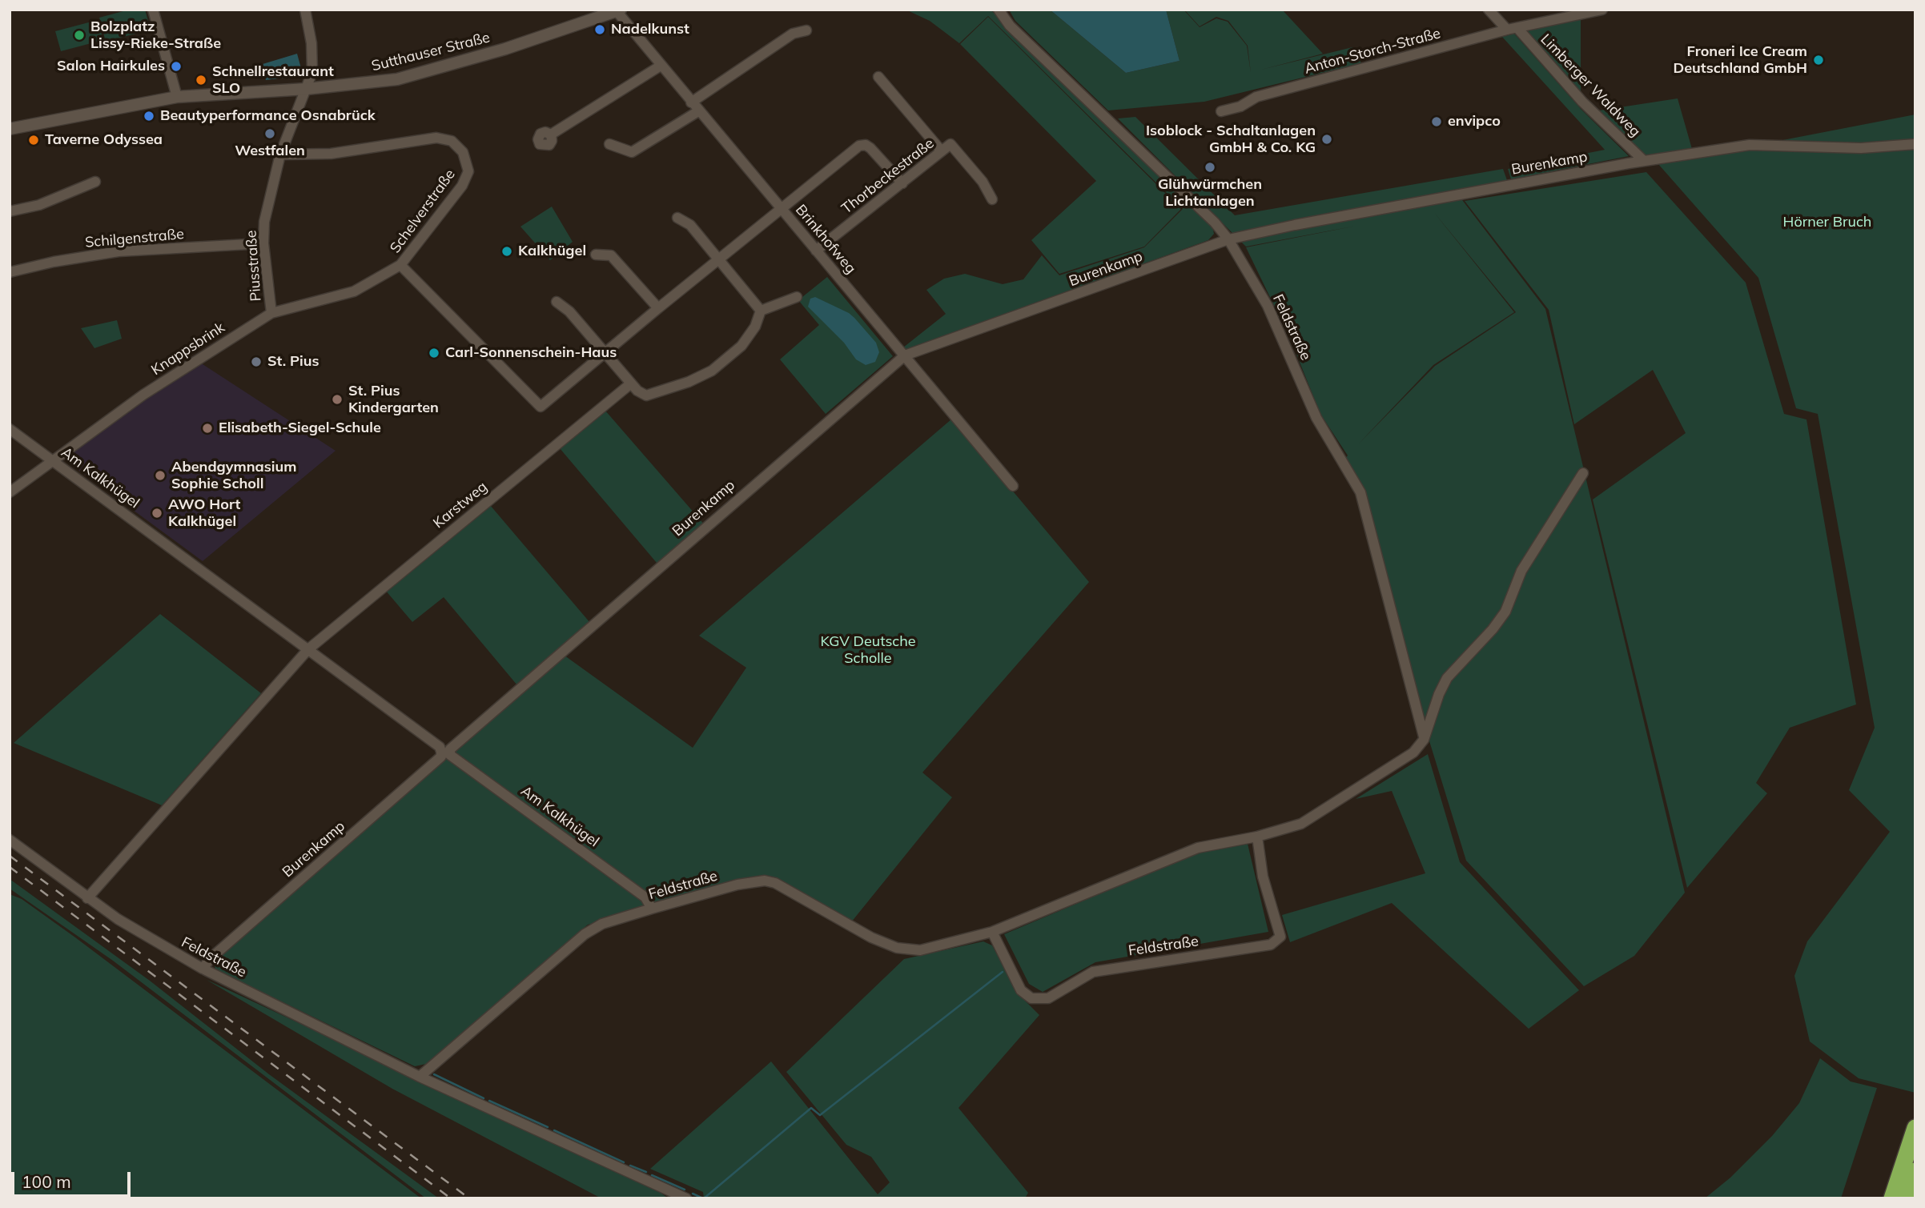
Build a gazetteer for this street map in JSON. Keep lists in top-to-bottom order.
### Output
{
  "streets": {
    "street": [
      "Anton-Storch-Straße",
      "Sutthauser Straße",
      "Limberger Waldweg",
      "Burenkamp",
      "Thorbeckestraße",
      "Schelverstraße",
      "Schilgenstraße",
      "Brinkhofweg",
      "Piusstraße",
      "Feldstraße",
      "Knappsbrink",
      "Am Kalkhügel",
      "Karstweg"
    ]
  },
  "crossings": [
    ["Anton-Storch-Straße", "Limberger Waldweg"],
    ["Sutthauser Straße", "Brinkhofweg"],
    ["Sutthauser Straße", "Piusstraße"],
    ["Limberger Waldweg", "Burenkamp"],
    ["Burenkamp", "Brinkhofweg"],
    ["Burenkamp", "Feldstraße"],
    ["Burenkamp", "Am Kalkhügel"],
    ["Thorbeckestraße", "Brinkhofweg"],
    ["Schelverstraße", "Piusstraße"],
    ["Schelverstraße", "Knappsbrink"],
    ["Schilgenstraße", "Piusstraße"],
    ["Piusstraße", "Knappsbrink"],
    ["Feldstraße", "Am Kalkhügel"],
    ["Knappsbrink", "Am Kalkhügel"],
    ["Am Kalkhügel", "Karstweg"]
  ],
  "parks": ["Hörner Bruch", "KGV Deutsche Scholle"],
  "places": [
    "Nadelkunst",
    "Bolzplatz Lissy-Rieke-Straße",
    "Froneri Ice Cream Deutschland GmbH",
    "Salon Hairkules",
    "Schnellrestaurant SLO",
    "Beautyperformance Osnabrück",
    "envipco",
    "Westfalen",
    "Isoblock - Schaltanlagen GmbH & Co. KG",
    "Taverne Odyssea",
    "Glühwürmchen Lichtanlagen",
    "Kalkhügel",
    "Carl-Sonnenschein-Haus",
    "St. Pius",
    "St. Pius Kindergarten",
    "Elisabeth-Siegel-Schule",
    "Abendgymnasium Sophie Scholl",
    "AWO Hort Kalkhügel"
  ],
  "scale_bar": "100 m"
}
